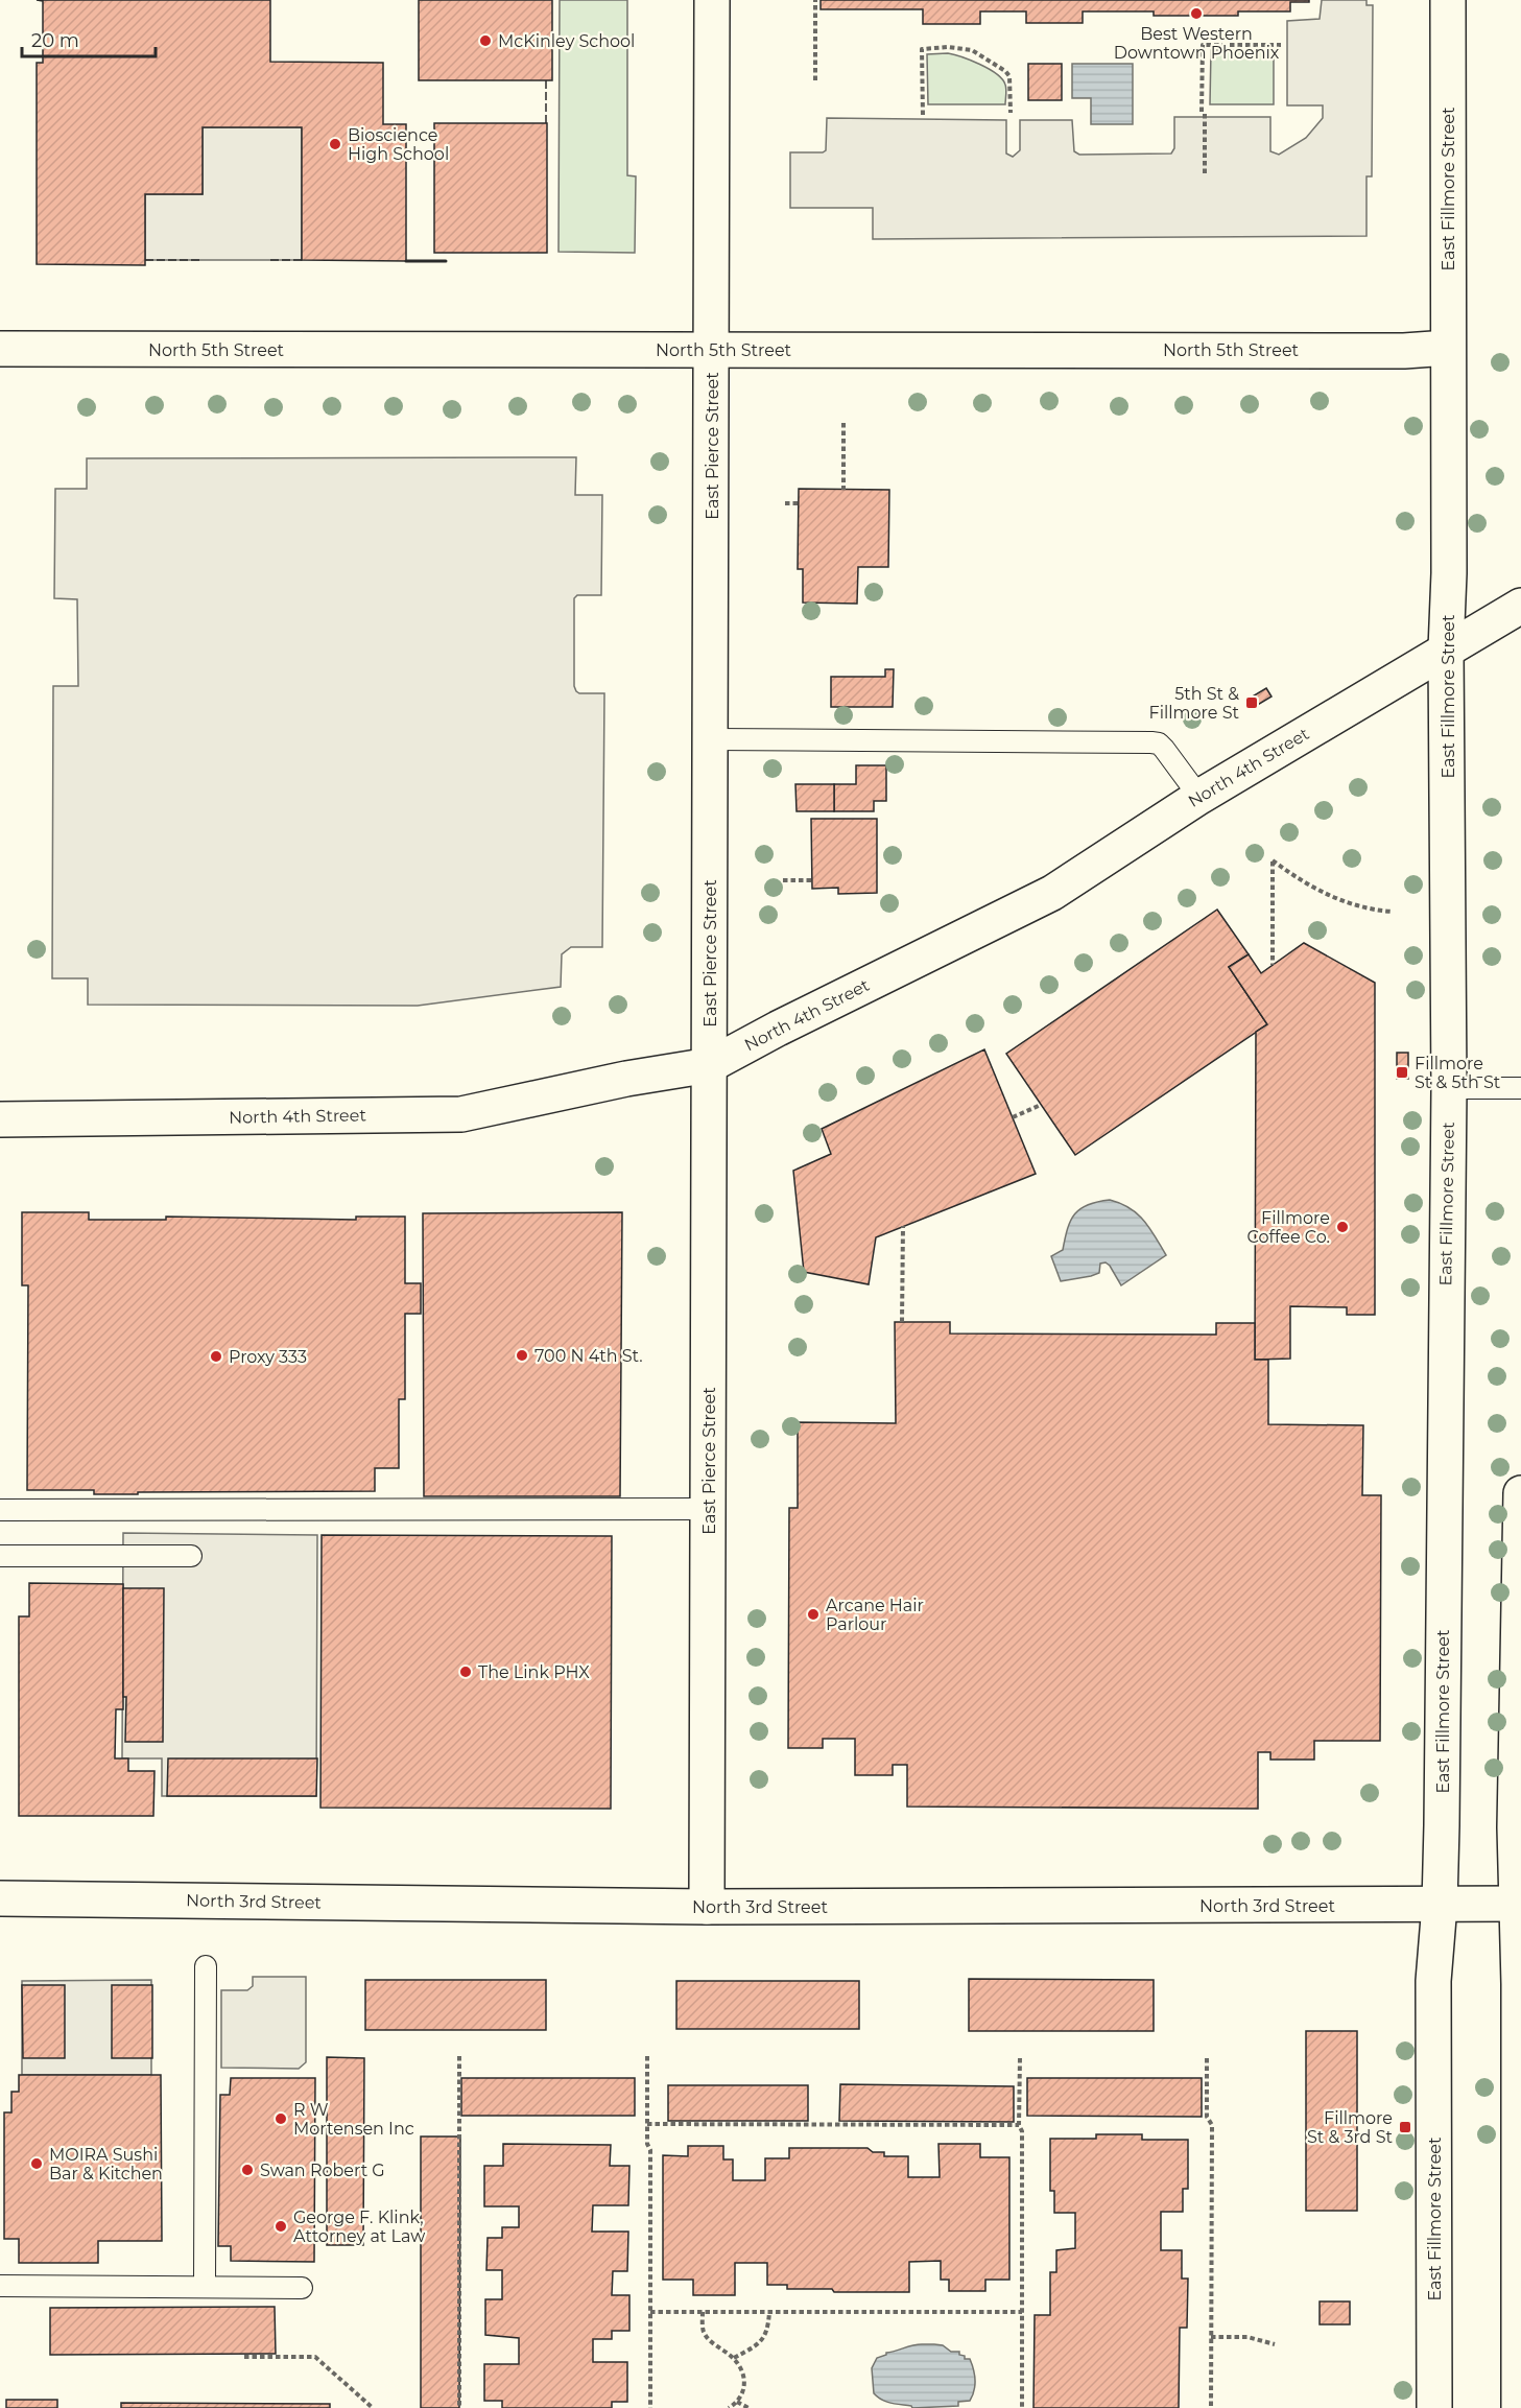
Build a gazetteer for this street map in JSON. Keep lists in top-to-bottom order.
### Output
{
  "streets": {
    "street": [
      "East Fillmore Street",
      "North 5th Street",
      "East Pierce Street",
      "North 4th Street",
      "North 3rd Street"
    ]
  },
  "crossings": [
    ["East Fillmore Street", "North 5th Street"],
    ["East Fillmore Street", "North 4th Street"],
    ["East Fillmore Street", "North 3rd Street"],
    ["North 5th Street", "East Pierce Street"],
    ["East Pierce Street", "North 4th Street"],
    ["East Pierce Street", "North 3rd Street"]
  ],
  "places": {
    "other": [
      "Best Western Downtown Phoenix",
      "McKinley School",
      "Bioscience High School",
      "Fillmore Coffee Co.",
      "700 N 4th St.",
      "Proxy 333",
      "Arcane Hair Parlour",
      "The Link PHX",
      "R W Mortensen Inc",
      "MOIRA Sushi Bar & Kitchen",
      "Swan Robert G",
      "George F. Klink, Attorney at Law"
    ],
    "transit": ["5th St & Fillmore St", "Fillmore St & 5th St", "Fillmore St & 3rd St"]
  },
  "scale_bar": "20 m"
}
